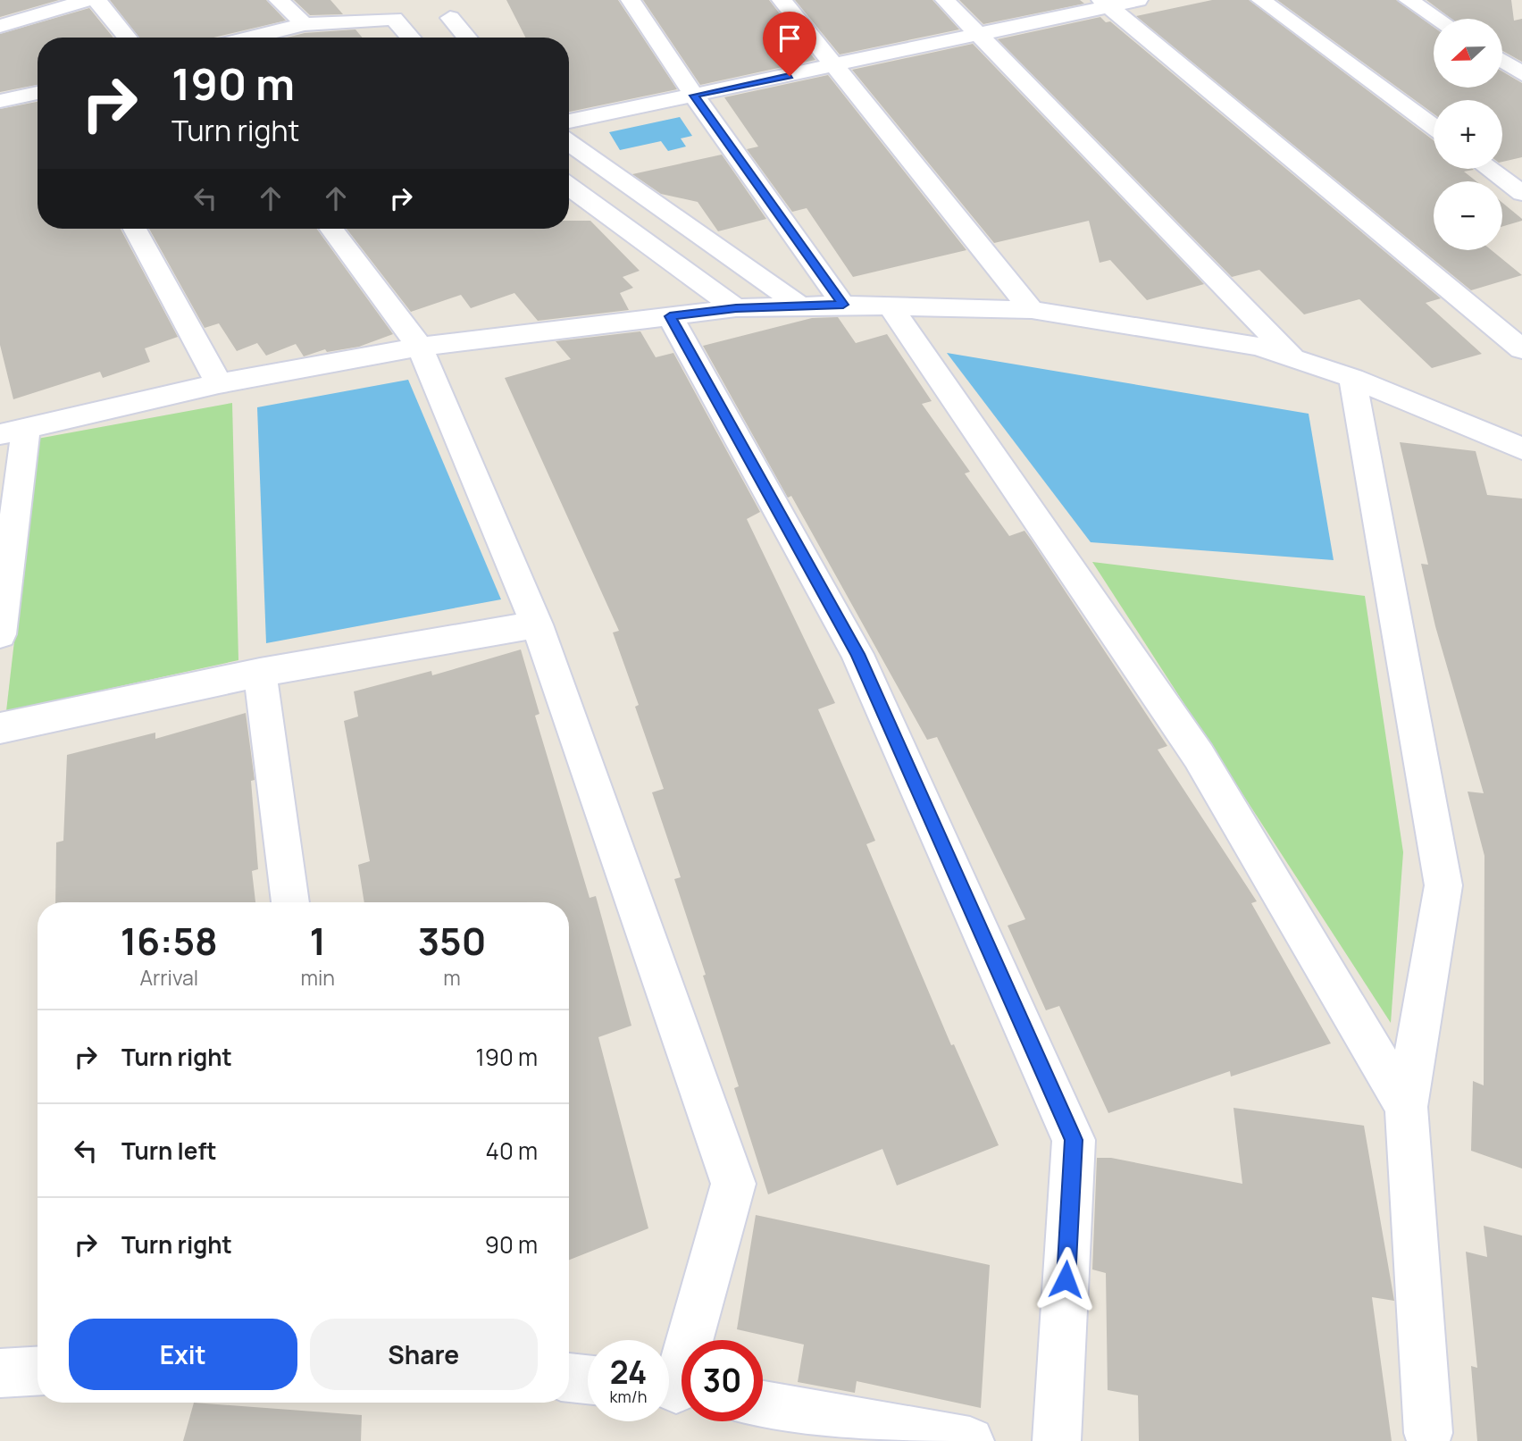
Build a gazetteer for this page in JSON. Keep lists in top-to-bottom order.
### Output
{
  "north": "left",
  "page": {
    "map_buttons": ["+", "−"],
    "turn": ["190 m", "Turn right"],
    "eta": [
      "16:58",
      "Arrival",
      "1",
      "min",
      "350",
      "m"
    ],
    "list": [
      {
        "name": "Turn right",
        "value": "190 m"
      },
      {
        "name": "Turn left",
        "value": "40 m"
      },
      {
        "name": "Turn right",
        "value": "90 m"
      }
    ],
    "buttons": ["Exit", "Share"],
    "speed": "24 km/h",
    "limit": "30"
  }
}
